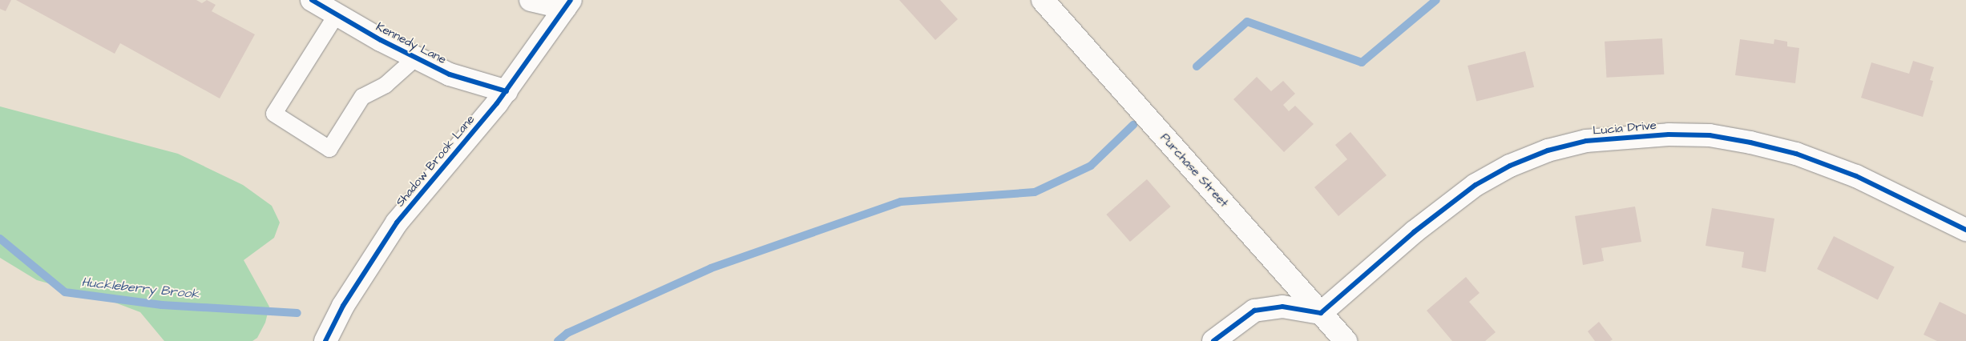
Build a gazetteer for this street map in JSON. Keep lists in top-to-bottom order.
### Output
{
  "streets": {
    "street": [
      "Kennedy Lane",
      "Lucia Drive",
      "Shadow Brook Lane",
      "Purchase Street"
    ]
  },
  "crossings": [
    ["Kennedy Lane", "Shadow Brook Lane"],
    ["Lucia Drive", "Purchase Street"]
  ],
  "water": ["Huckleberry Brook"]
}
